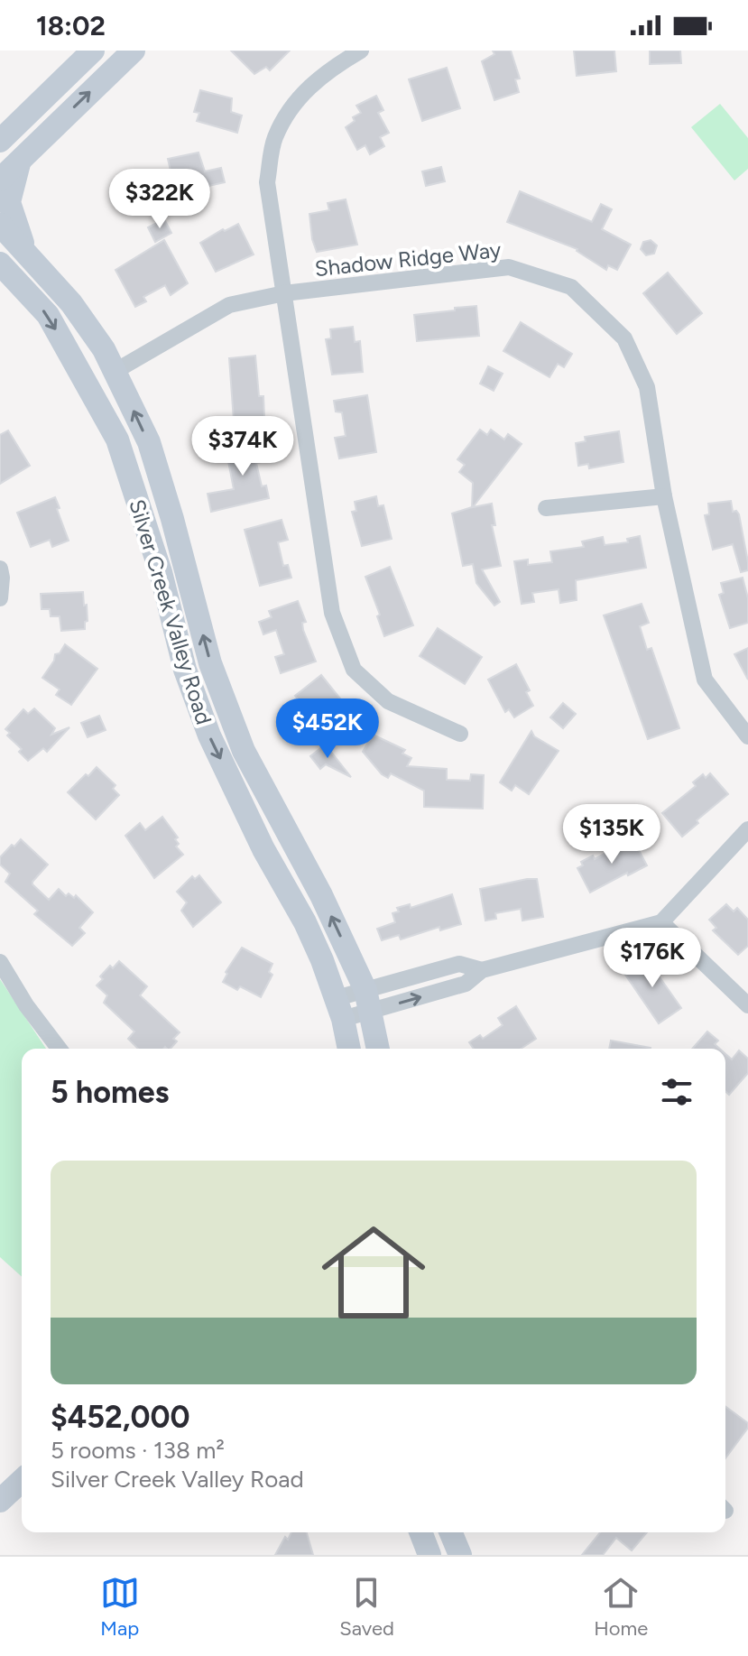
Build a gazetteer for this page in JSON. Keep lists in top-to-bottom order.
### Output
{
  "streets": {
    "main road": ["Silver Creek Valley Road"],
    "street": ["Shadow Ridge Way"]
  },
  "crossings": [
    ["Shadow Ridge Way", "Silver Creek Valley Road"]
  ],
  "page": {
    "status": "18:02",
    "price": [
      "$322K",
      "$374K",
      "$452K",
      "$135K",
      "$176K"
    ],
    "heading": "5 homes",
    "list": [
      {
        "name": "$452,000",
        "note": "5 rooms · 138 m² · Silver Creek Valley Road"
      }
    ],
    "tabs": ["Map", "Saved", "Home"]
  }
}
